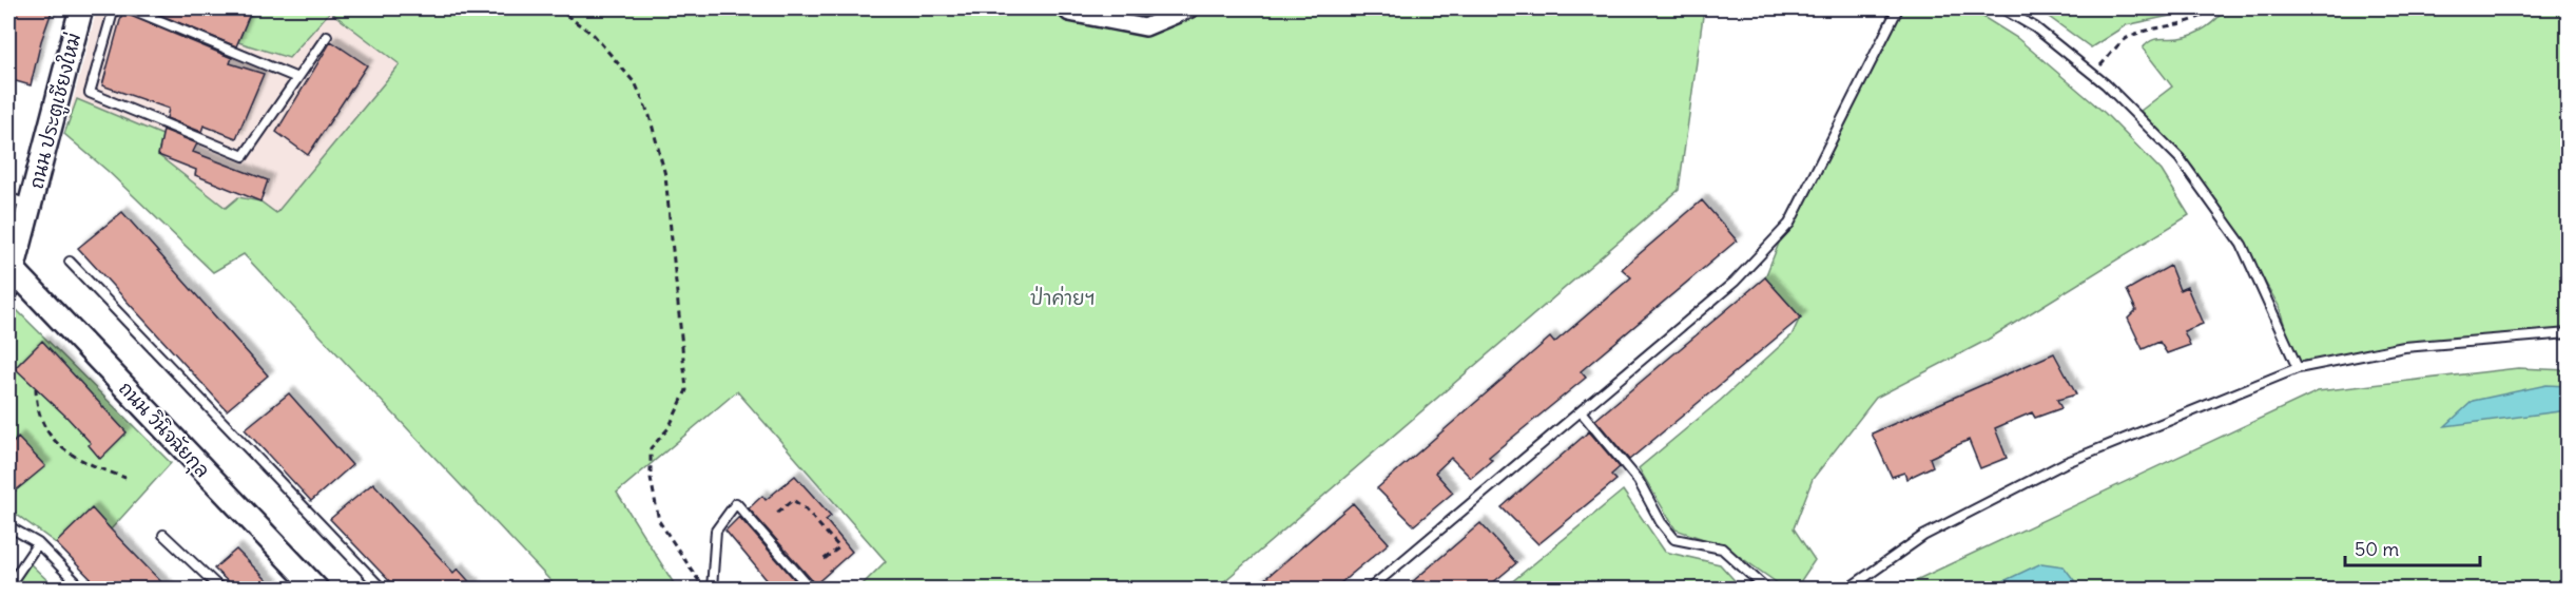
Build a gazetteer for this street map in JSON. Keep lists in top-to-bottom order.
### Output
{
  "streets": {
    "street": ["ถนน ประตูเชียงใหม่", "ถนน วินิจฉัยกุล"]
  },
  "crossings": [
    ["ถนน ประตูเชียงใหม่", "ถนน วินิจฉัยกุล"]
  ],
  "parks": ["ป่าค่ายฯ"],
  "scale_bar": "50 m"
}
